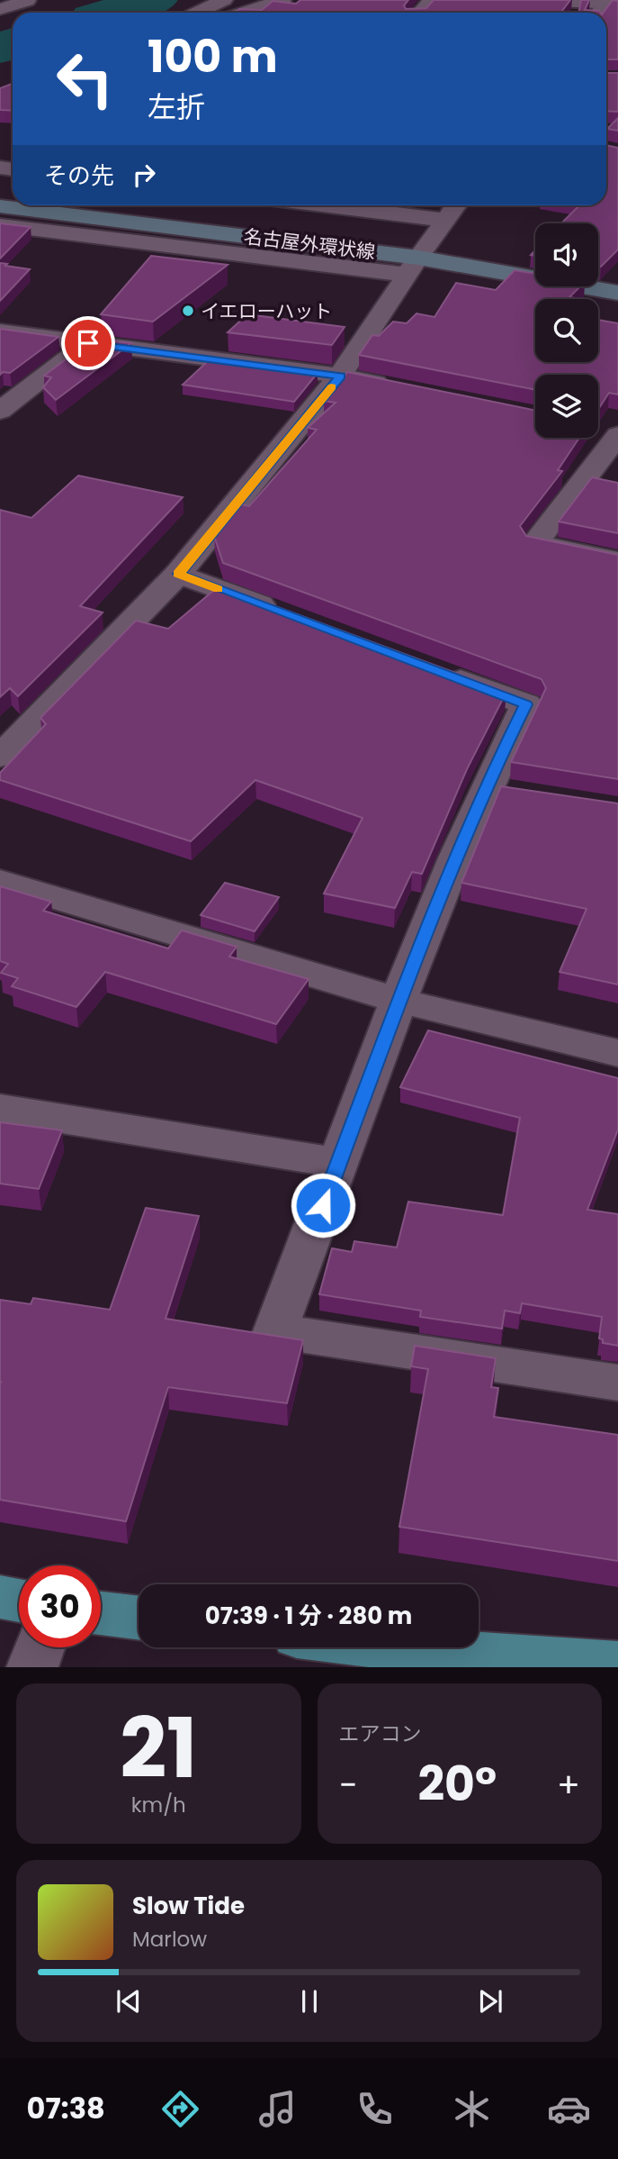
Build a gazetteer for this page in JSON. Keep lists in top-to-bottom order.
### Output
{
  "streets": {
    "main road": ["名古屋外環状線"]
  },
  "places": ["イエローハット"],
  "page": {
    "turn": ["100 m", "左折"],
    "then": "その先",
    "limit": "30",
    "trip": "07:39 · 1 分 · 280 m",
    "tile": [
      ["21", "km/h"],
      "エアコン"
    ],
    "heat": ["−", "20°", "+"],
    "song": ["Slow Tide", "Marlow"],
    "tabs": "07:38"
  }
}
